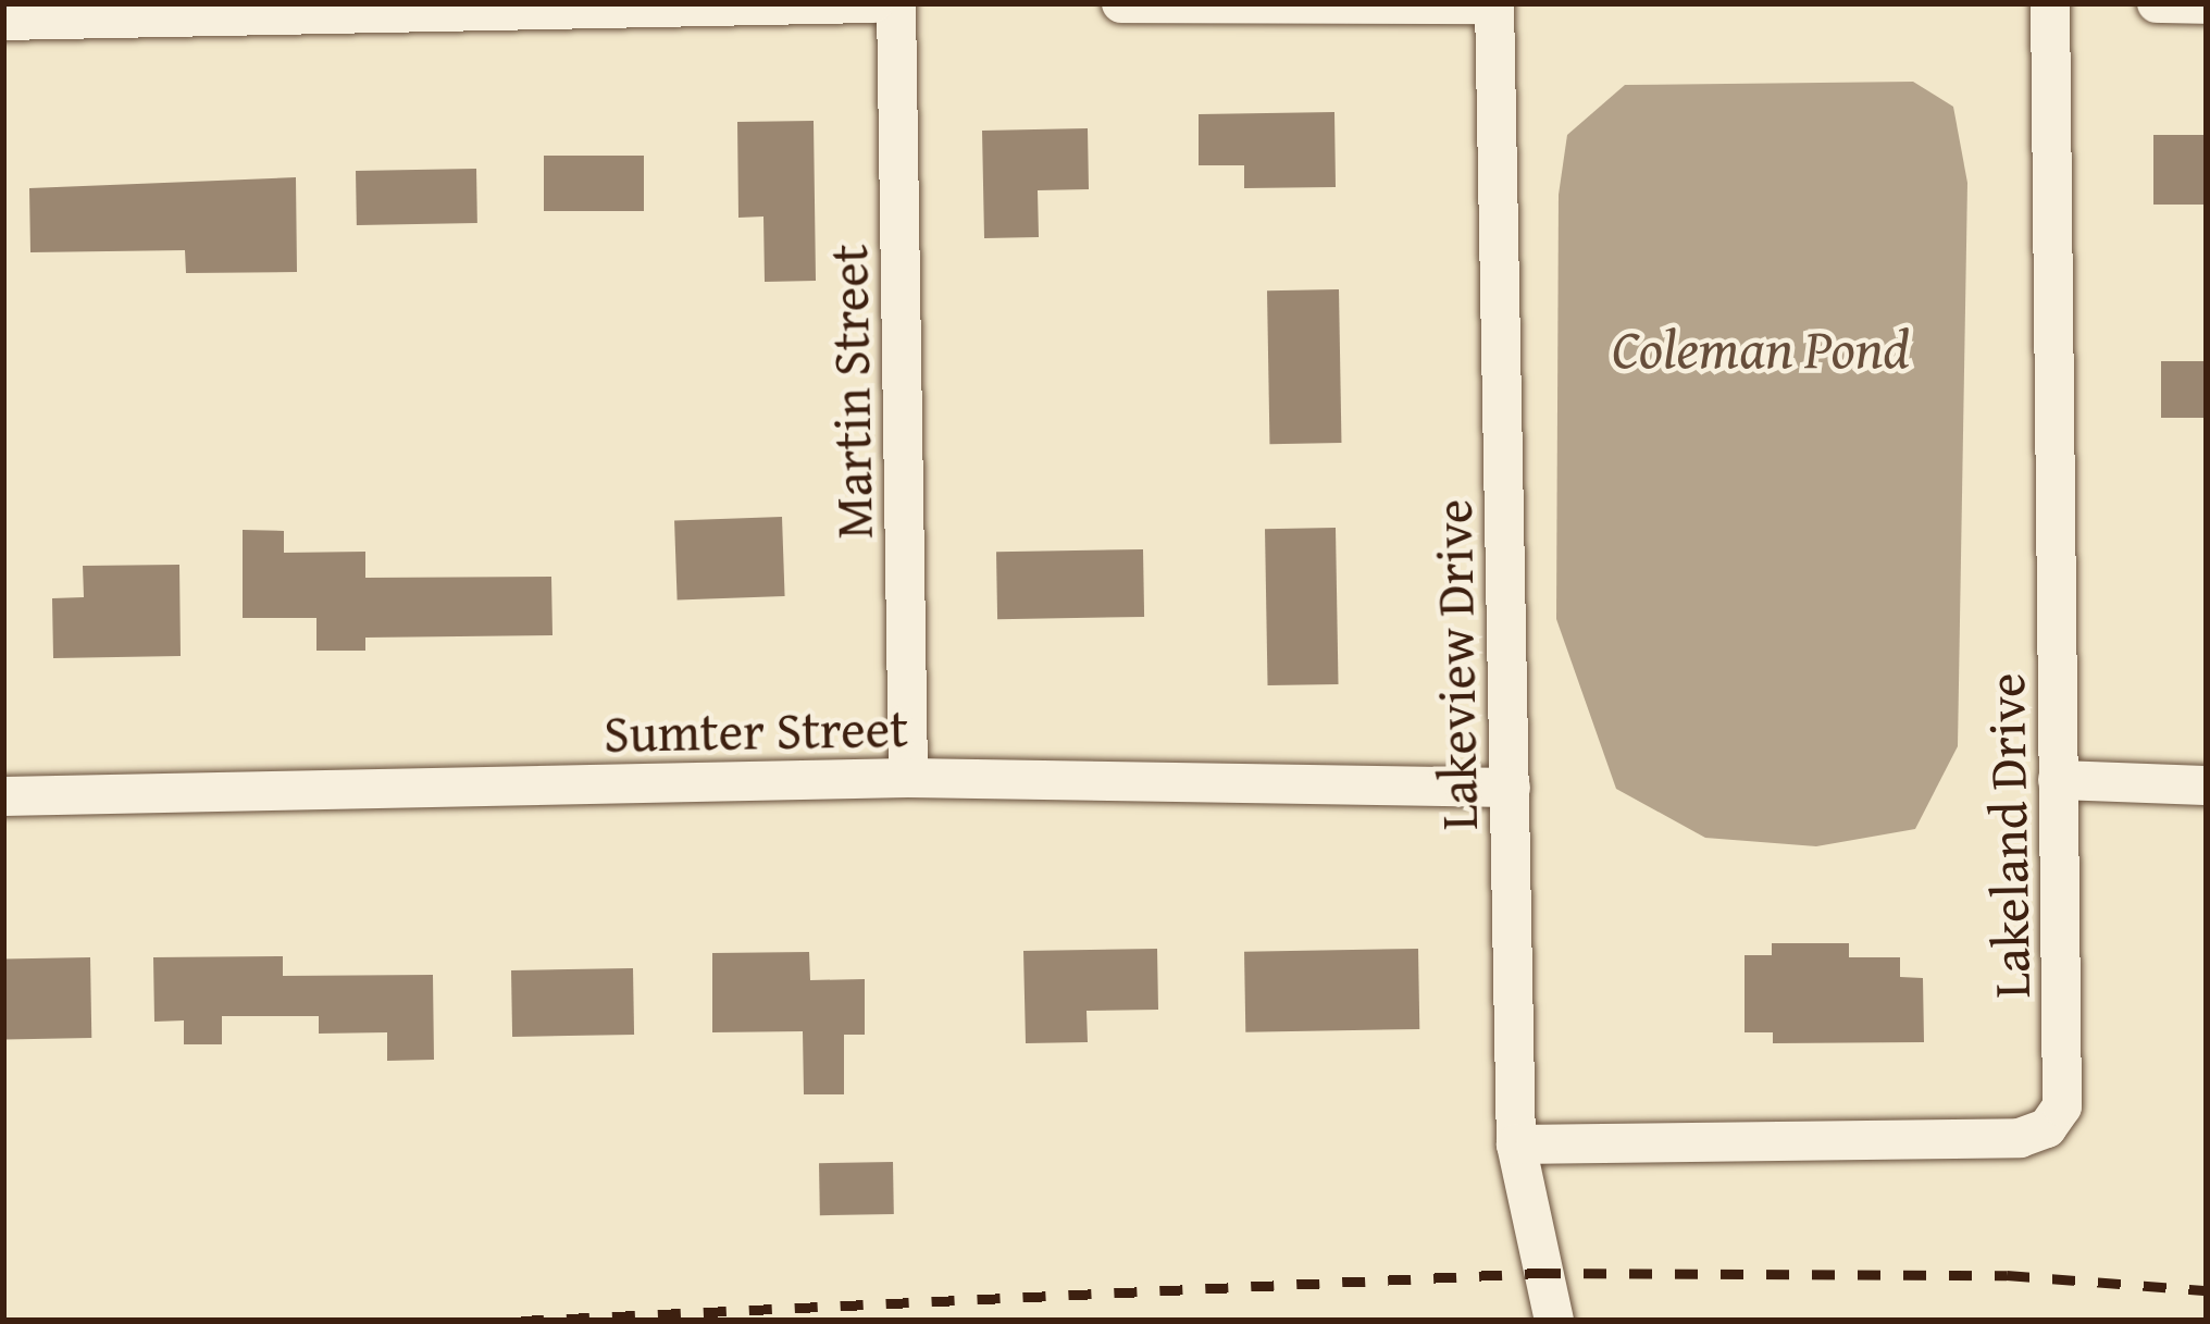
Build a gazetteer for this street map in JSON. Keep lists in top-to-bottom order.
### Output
{
  "streets": {
    "street": [
      "Martin Street",
      "Lakeview Drive",
      "Sumter Street",
      "Lakeland Drive"
    ]
  },
  "crossings": [
    ["Martin Street", "Sumter Street"],
    ["Lakeview Drive", "Sumter Street"],
    ["Lakeview Drive", "Lakeland Drive"]
  ],
  "water": ["Coleman Pond"]
}
